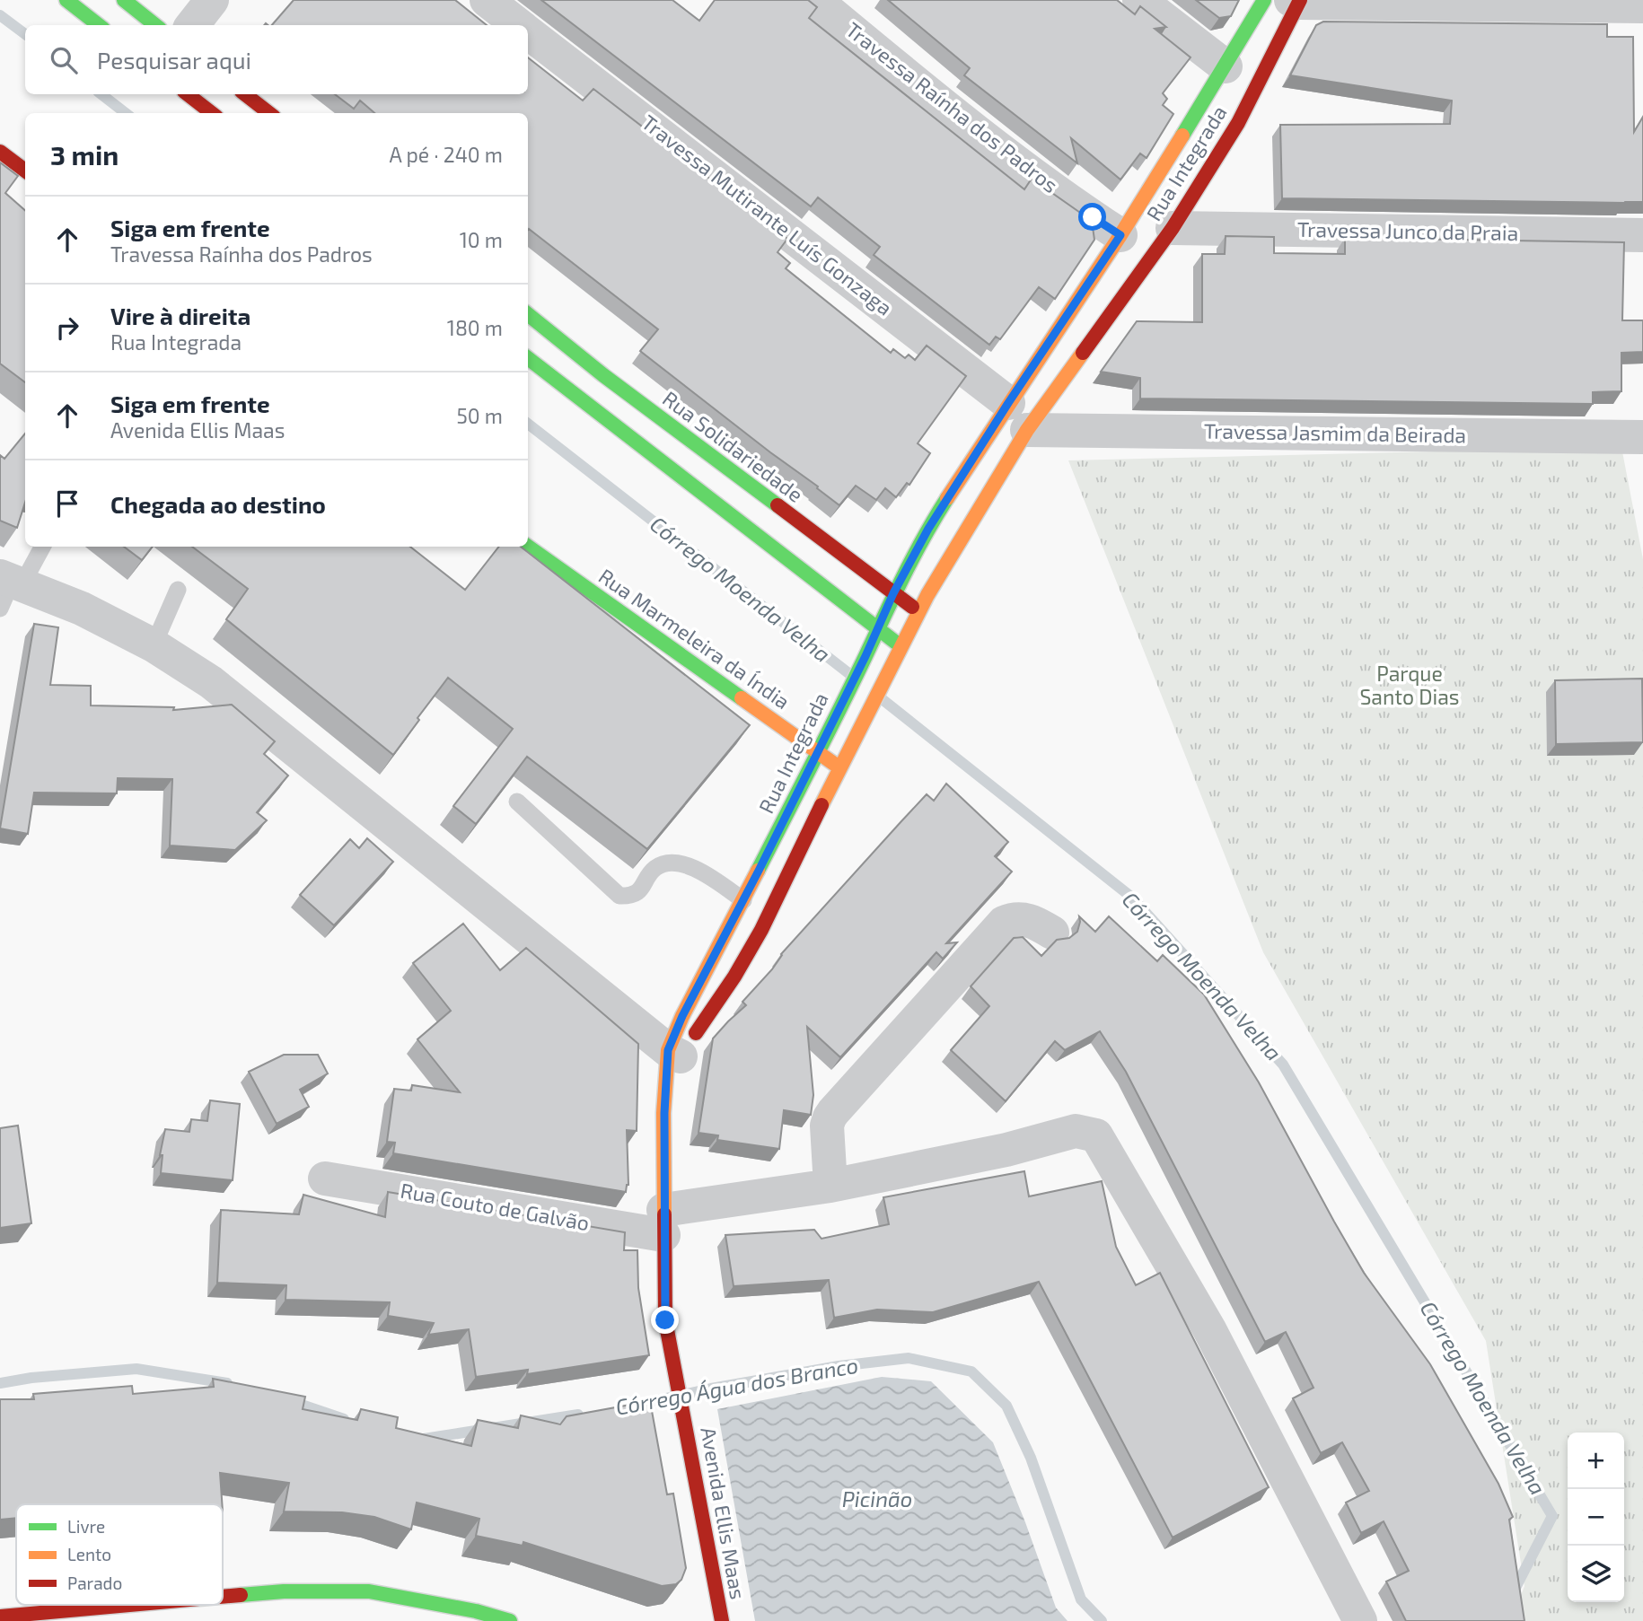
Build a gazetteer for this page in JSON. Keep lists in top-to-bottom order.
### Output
{
  "streets": {
    "main road": [
      "Rua Integrada",
      "Rua Solidariedade",
      "Rua Marmeleira da Índia",
      "Avenida Ellis Maas"
    ],
    "street": [
      "Travessa Raínha dos Padros",
      "Travessa Mutirante Luís Gonzaga",
      "Travessa Junco da Praia",
      "Travessa Jasmim da Beirada",
      "Rua Couto de Galvão"
    ]
  },
  "crossings": [
    ["Travessa Raínha dos Padros", "Rua Integrada"],
    ["Rua Integrada", "Travessa Mutirante Luís Gonzaga"],
    ["Rua Integrada", "Travessa Junco da Praia"],
    ["Rua Integrada", "Travessa Jasmim da Beirada"],
    ["Rua Integrada", "Rua Solidariedade"],
    ["Rua Integrada", "Rua Marmeleira da Índia"],
    ["Rua Integrada", "Avenida Ellis Maas"],
    ["Travessa Mutirante Luís Gonzaga", "Travessa Jasmim da Beirada"],
    ["Rua Couto de Galvão", "Avenida Ellis Maas"]
  ],
  "water": ["Córrego Moenda Velha", "Córrego Água dos Branco", "Picinão"],
  "parks": ["Parque Santo Dias"],
  "legend": ["Livre", "Lento", "Parado"],
  "page": {
    "search": "Pesquisar aqui",
    "heading": ["3 min", "A pé · 240 m"],
    "list": [
      ["Siga em frente", "Travessa Raínha dos Padros", "10 m"],
      ["Vire à direita", "Rua Integrada", "180 m"],
      ["Siga em frente", "Avenida Ellis Maas", "50 m"],
      "Chegada ao destino"
    ],
    "map_buttons": ["+", "−"]
  }
}
